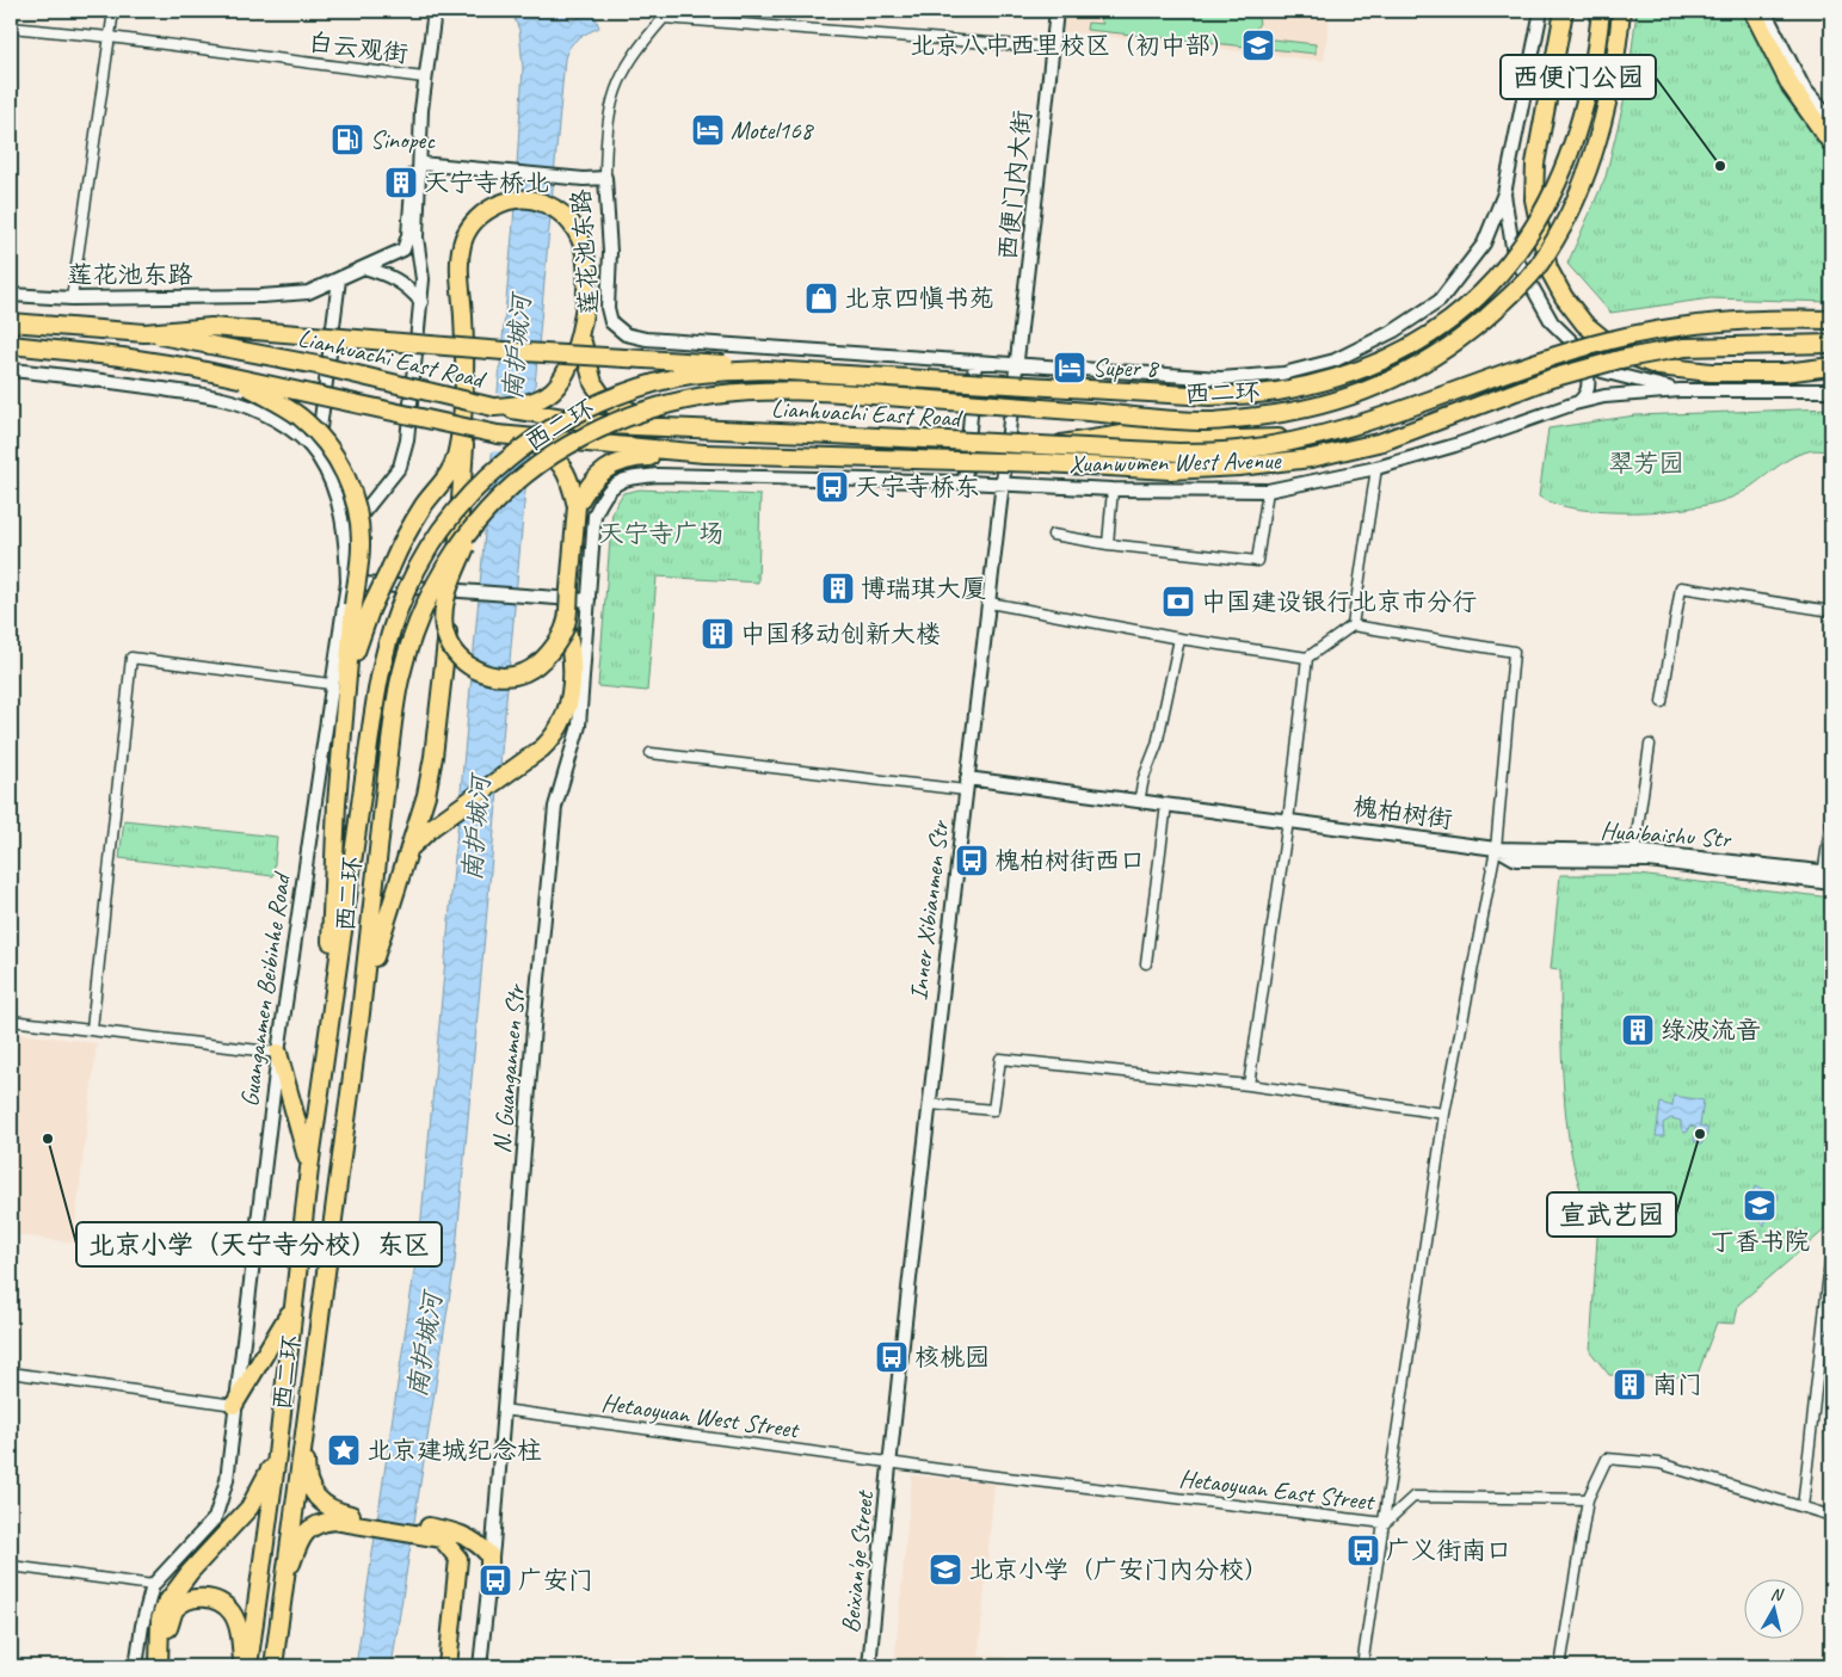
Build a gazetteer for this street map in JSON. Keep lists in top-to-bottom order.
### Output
{
  "streets": {
    "highway": ["Lianhuachi East Road", "西二环", "Xuanwumen West Avenue"],
    "street": [
      "白云观街",
      "西便门内大街",
      "莲花池东路",
      "槐柏树街",
      "Huaibaishu Str",
      "Inner Xibianmen Str",
      "Guanganmen Beibinhe Road",
      "N. Guanganmen Str",
      "Hetaoyuan West Street",
      "Hetaoyuan East Street",
      "Beixian'ge Street"
    ]
  },
  "crossings": [
    ["西便门内大街", "Xuanwumen West Avenue"],
    ["西便门内大街", "Inner Xibianmen Str"],
    ["莲花池东路", "Xuanwumen West Avenue"],
    ["Lianhuachi East Road", "Xuanwumen West Avenue"],
    ["Xuanwumen West Avenue", "Inner Xibianmen Str"],
    ["Xuanwumen West Avenue", "N. Guanganmen Str"],
    ["槐柏树街", "Huaibaishu Str"],
    ["槐柏树街", "Inner Xibianmen Str"],
    ["Inner Xibianmen Str", "Hetaoyuan West Street"],
    ["Inner Xibianmen Str", "Hetaoyuan East Street"],
    ["Inner Xibianmen Str", "Beixian'ge Street"],
    ["N. Guanganmen Str", "Hetaoyuan West Street"],
    ["Hetaoyuan West Street", "Hetaoyuan East Street"],
    ["Hetaoyuan West Street", "Beixian'ge Street"],
    ["Hetaoyuan East Street", "Beixian'ge Street"]
  ],
  "water": ["南护城河"],
  "parks": ["翠芳园", "天宁寺广场"],
  "places": {
    "school or university": ["北京八中西里校区（初中部）", "丁香书院", "北京小学（广安门内分校）"],
    "hotel": ["Motel168", "Super 8"],
    "fuel station": ["Sinopec"],
    "other": ["西便门公园", "宣武艺园", "北京小学（天宁寺分校）东区"],
    "building": [
      "天宁寺桥北",
      "博瑞琪大厦",
      "中国移动创新大楼",
      "绿波流音",
      "南门"
    ],
    "shop": ["北京四慎书苑"],
    "bus stop": [
      "天宁寺桥东",
      "槐柏树街西口",
      "核桃园",
      "广义街南口",
      "广安门"
    ],
    "bank": ["中国建设银行北京市分行"],
    "place": ["北京建城纪念柱"]
  },
  "north": "top"
}
